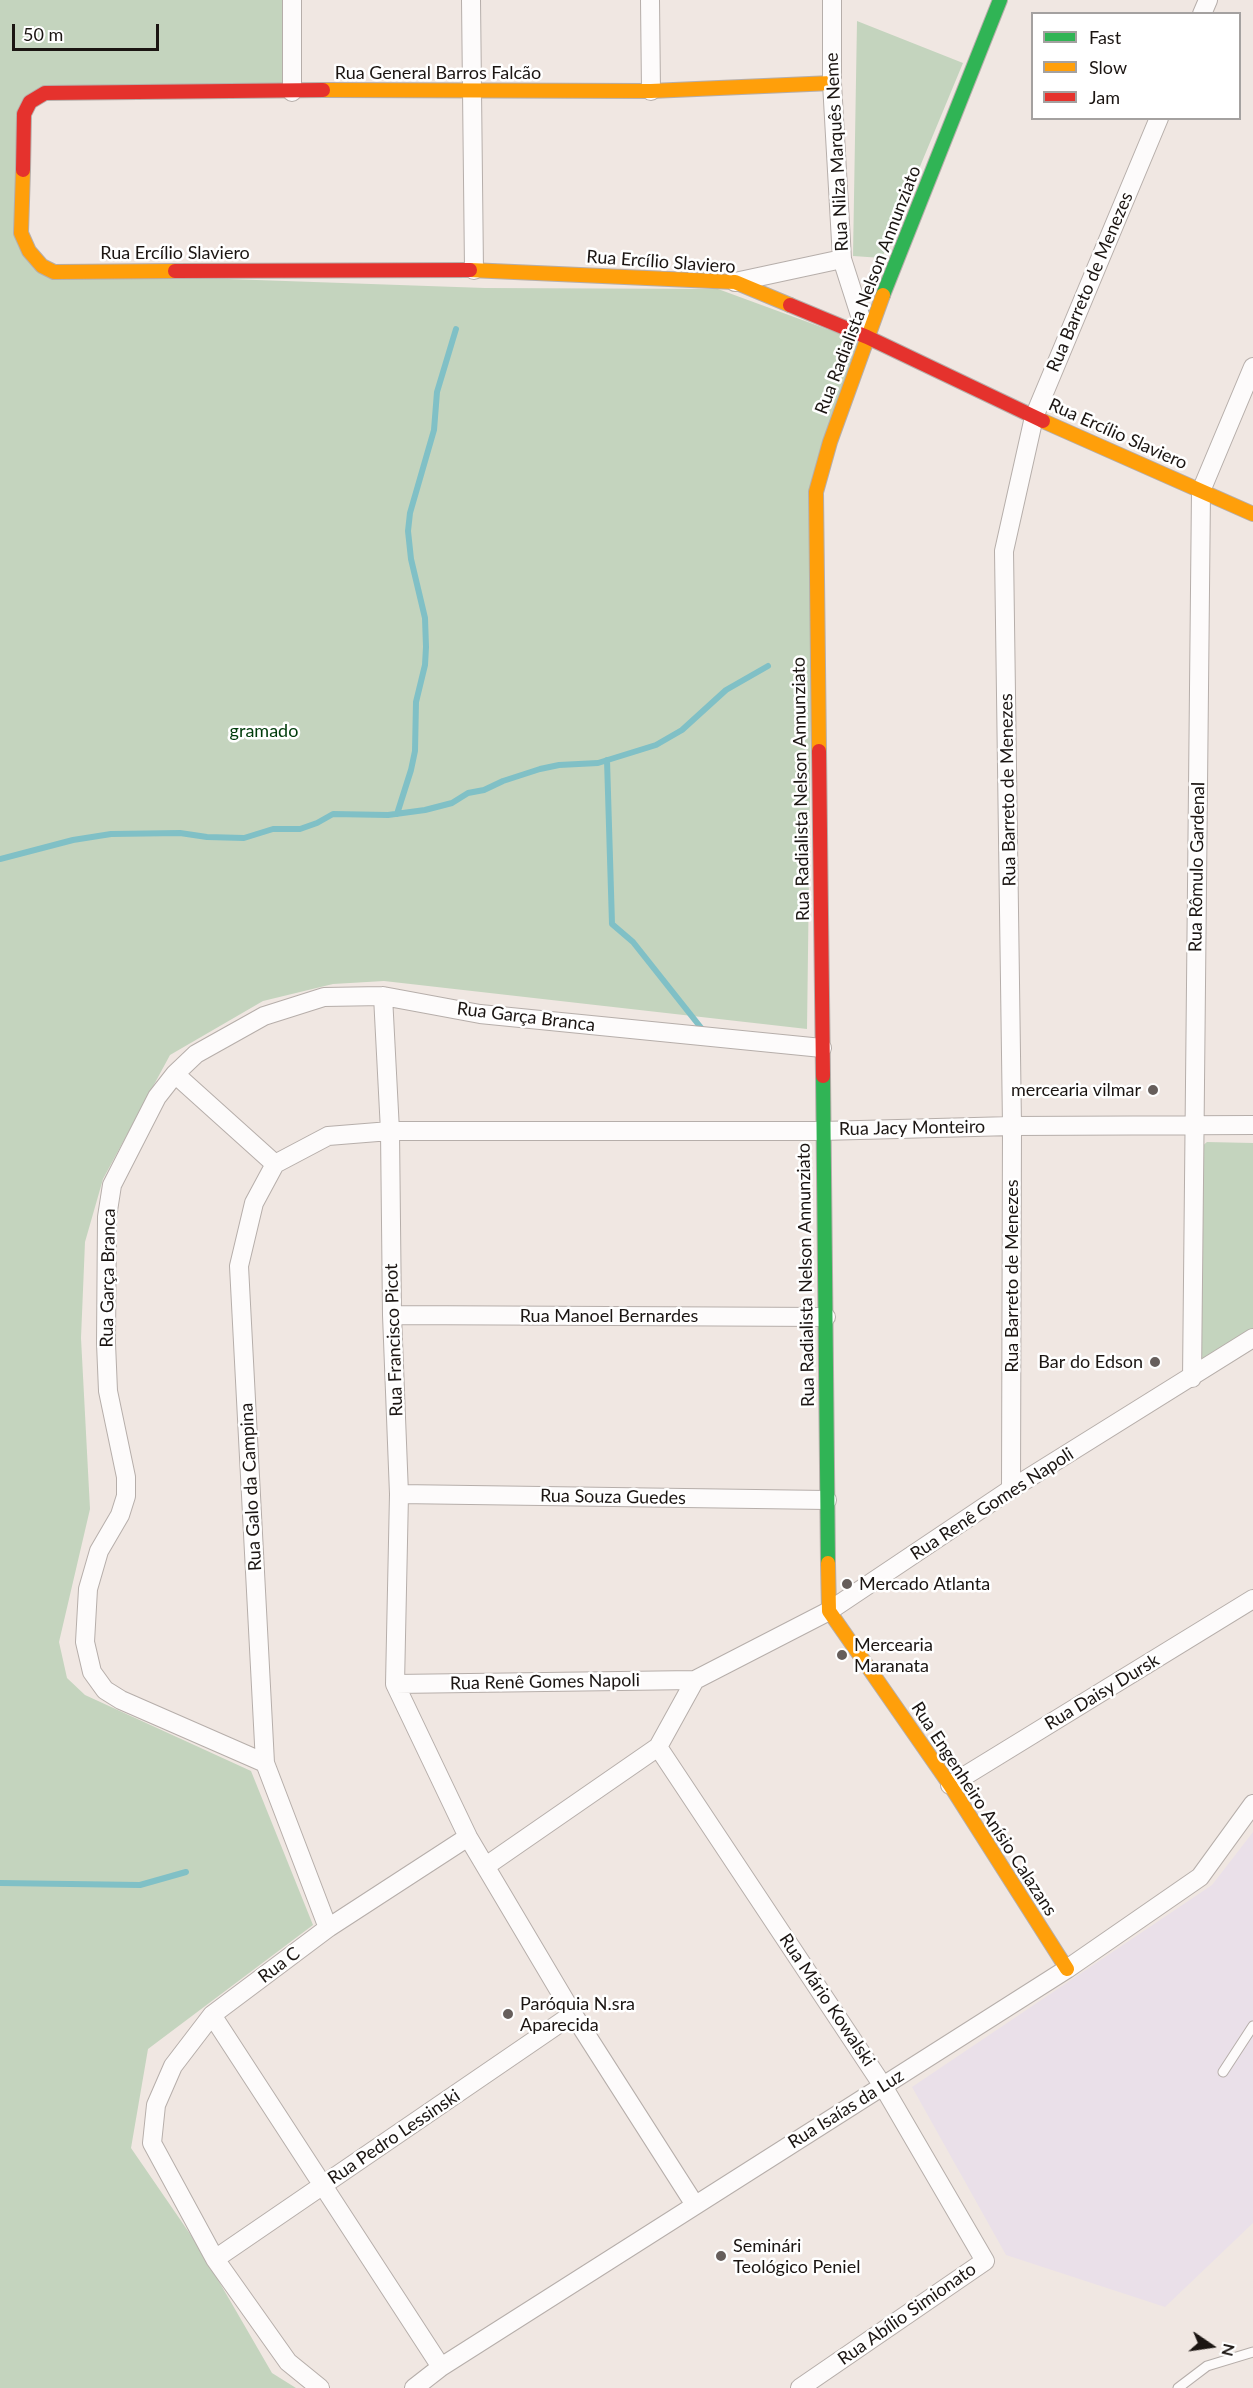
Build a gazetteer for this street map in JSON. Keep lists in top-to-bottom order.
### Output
{
  "streets": {
    "street": [
      "Rua General Barros Falcão",
      "Rua Nilza Marquês Neme",
      "Rua Ercílio Slaviero",
      "Rua Barreto de Menezes",
      "Rua Radialista Nelson Annunziato",
      "Rua Rômulo Gardenal",
      "Rua Garça Branca",
      "Rua Jacy Monteiro",
      "Rua Manoel Bernardes",
      "Rua Francisco Picot",
      "Rua Galo da Campina",
      "Rua Souza Guedes",
      "Rua Renê Gomes Napoli",
      "Rua Daisy Dursk",
      "Rua Engenheiro Anísio Calazans",
      "Rua C",
      "Rua Mário Kowalski",
      "Rua Isaías da Luz",
      "Rua Pedro Lessinski",
      "Rua Abílio Simionato"
    ]
  },
  "crossings": [
    ["Rua General Barros Falcão", "Rua Nilza Marquês Neme"],
    ["Rua General Barros Falcão", "Rua Ercílio Slaviero"],
    ["Rua Nilza Marquês Neme", "Rua Ercílio Slaviero"],
    ["Rua Nilza Marquês Neme", "Rua Radialista Nelson Annunziato"],
    ["Rua Ercílio Slaviero", "Rua Barreto de Menezes"],
    ["Rua Ercílio Slaviero", "Rua Radialista Nelson Annunziato"],
    ["Rua Ercílio Slaviero", "Rua Rômulo Gardenal"],
    ["Rua Barreto de Menezes", "Rua Jacy Monteiro"],
    ["Rua Barreto de Menezes", "Rua Renê Gomes Napoli"],
    ["Rua Radialista Nelson Annunziato", "Rua Garça Branca"],
    ["Rua Radialista Nelson Annunziato", "Rua Jacy Monteiro"],
    ["Rua Radialista Nelson Annunziato", "Rua Manoel Bernardes"],
    ["Rua Radialista Nelson Annunziato", "Rua Souza Guedes"],
    ["Rua Radialista Nelson Annunziato", "Rua Renê Gomes Napoli"],
    ["Rua Radialista Nelson Annunziato", "Rua Engenheiro Anísio Calazans"],
    ["Rua Rômulo Gardenal", "Rua Jacy Monteiro"],
    ["Rua Rômulo Gardenal", "Rua Renê Gomes Napoli"],
    ["Rua Garça Branca", "Rua Francisco Picot"],
    ["Rua Garça Branca", "Rua Galo da Campina"],
    ["Rua Jacy Monteiro", "Rua Francisco Picot"],
    ["Rua Manoel Bernardes", "Rua Francisco Picot"],
    ["Rua Francisco Picot", "Rua Souza Guedes"],
    ["Rua Francisco Picot", "Rua Renê Gomes Napoli"],
    ["Rua Galo da Campina", "Rua C"],
    ["Rua Renê Gomes Napoli", "Rua Engenheiro Anísio Calazans"],
    ["Rua Daisy Dursk", "Rua Engenheiro Anísio Calazans"],
    ["Rua Engenheiro Anísio Calazans", "Rua Isaías da Luz"],
    ["Rua C", "Rua Pedro Lessinski"],
    ["Rua Mário Kowalski", "Rua Isaías da Luz"],
    ["Rua Mário Kowalski", "Rua Abílio Simionato"]
  ],
  "parks": ["gramado"],
  "places": [
    "mercearia vilmar",
    "Bar do Edson",
    "Mercado Atlanta",
    "Mercearia Maranata",
    "Paróquia N.sra Aparecida",
    "Seminári Teológico Peniel"
  ],
  "legend": ["Fast", "Slow", "Jam"],
  "scale_bar": "50 m",
  "north": "right"
}
